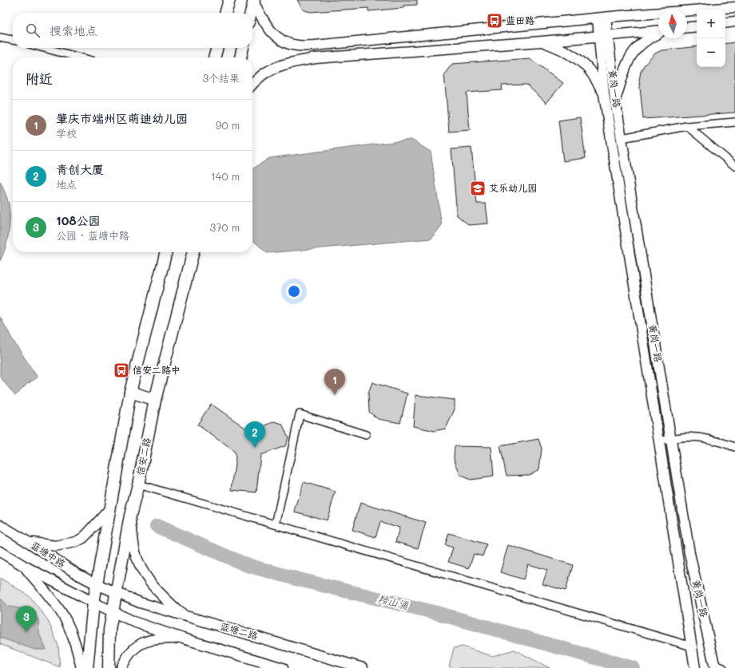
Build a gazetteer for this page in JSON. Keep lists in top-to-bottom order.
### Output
{
  "streets": {
    "main road": [
      "黄岗一路",
      "信安二路",
      "蓝塘中路",
      "蓝塘二路"
    ]
  },
  "crossings": [
    ["信安二路", "蓝塘中路"],
    ["信安二路", "蓝塘二路"],
    ["蓝塘中路", "蓝塘二路"]
  ],
  "water": ["羚山涌"],
  "places": {
    "bus stop": ["蓝田路", "信安二路中"],
    "school or university": ["艾乐幼儿园"]
  },
  "north": "top",
  "page": {
    "map_buttons": ["+", "−"],
    "search": "搜索地点",
    "heading": ["附近", "3个结果"],
    "list": [
      {
        "mark": "1",
        "name": "肇庆市端州区萌迪幼儿园",
        "note": "学校",
        "value": "90 m"
      },
      {
        "mark": "2",
        "name": "青创大厦",
        "note": "地点",
        "value": "140 m"
      },
      {
        "mark": "3",
        "name": "108公园",
        "note": "公园 · 蓝塘中路",
        "value": "370 m"
      }
    ],
    "pins": ["1", "2", "3"]
  }
}
